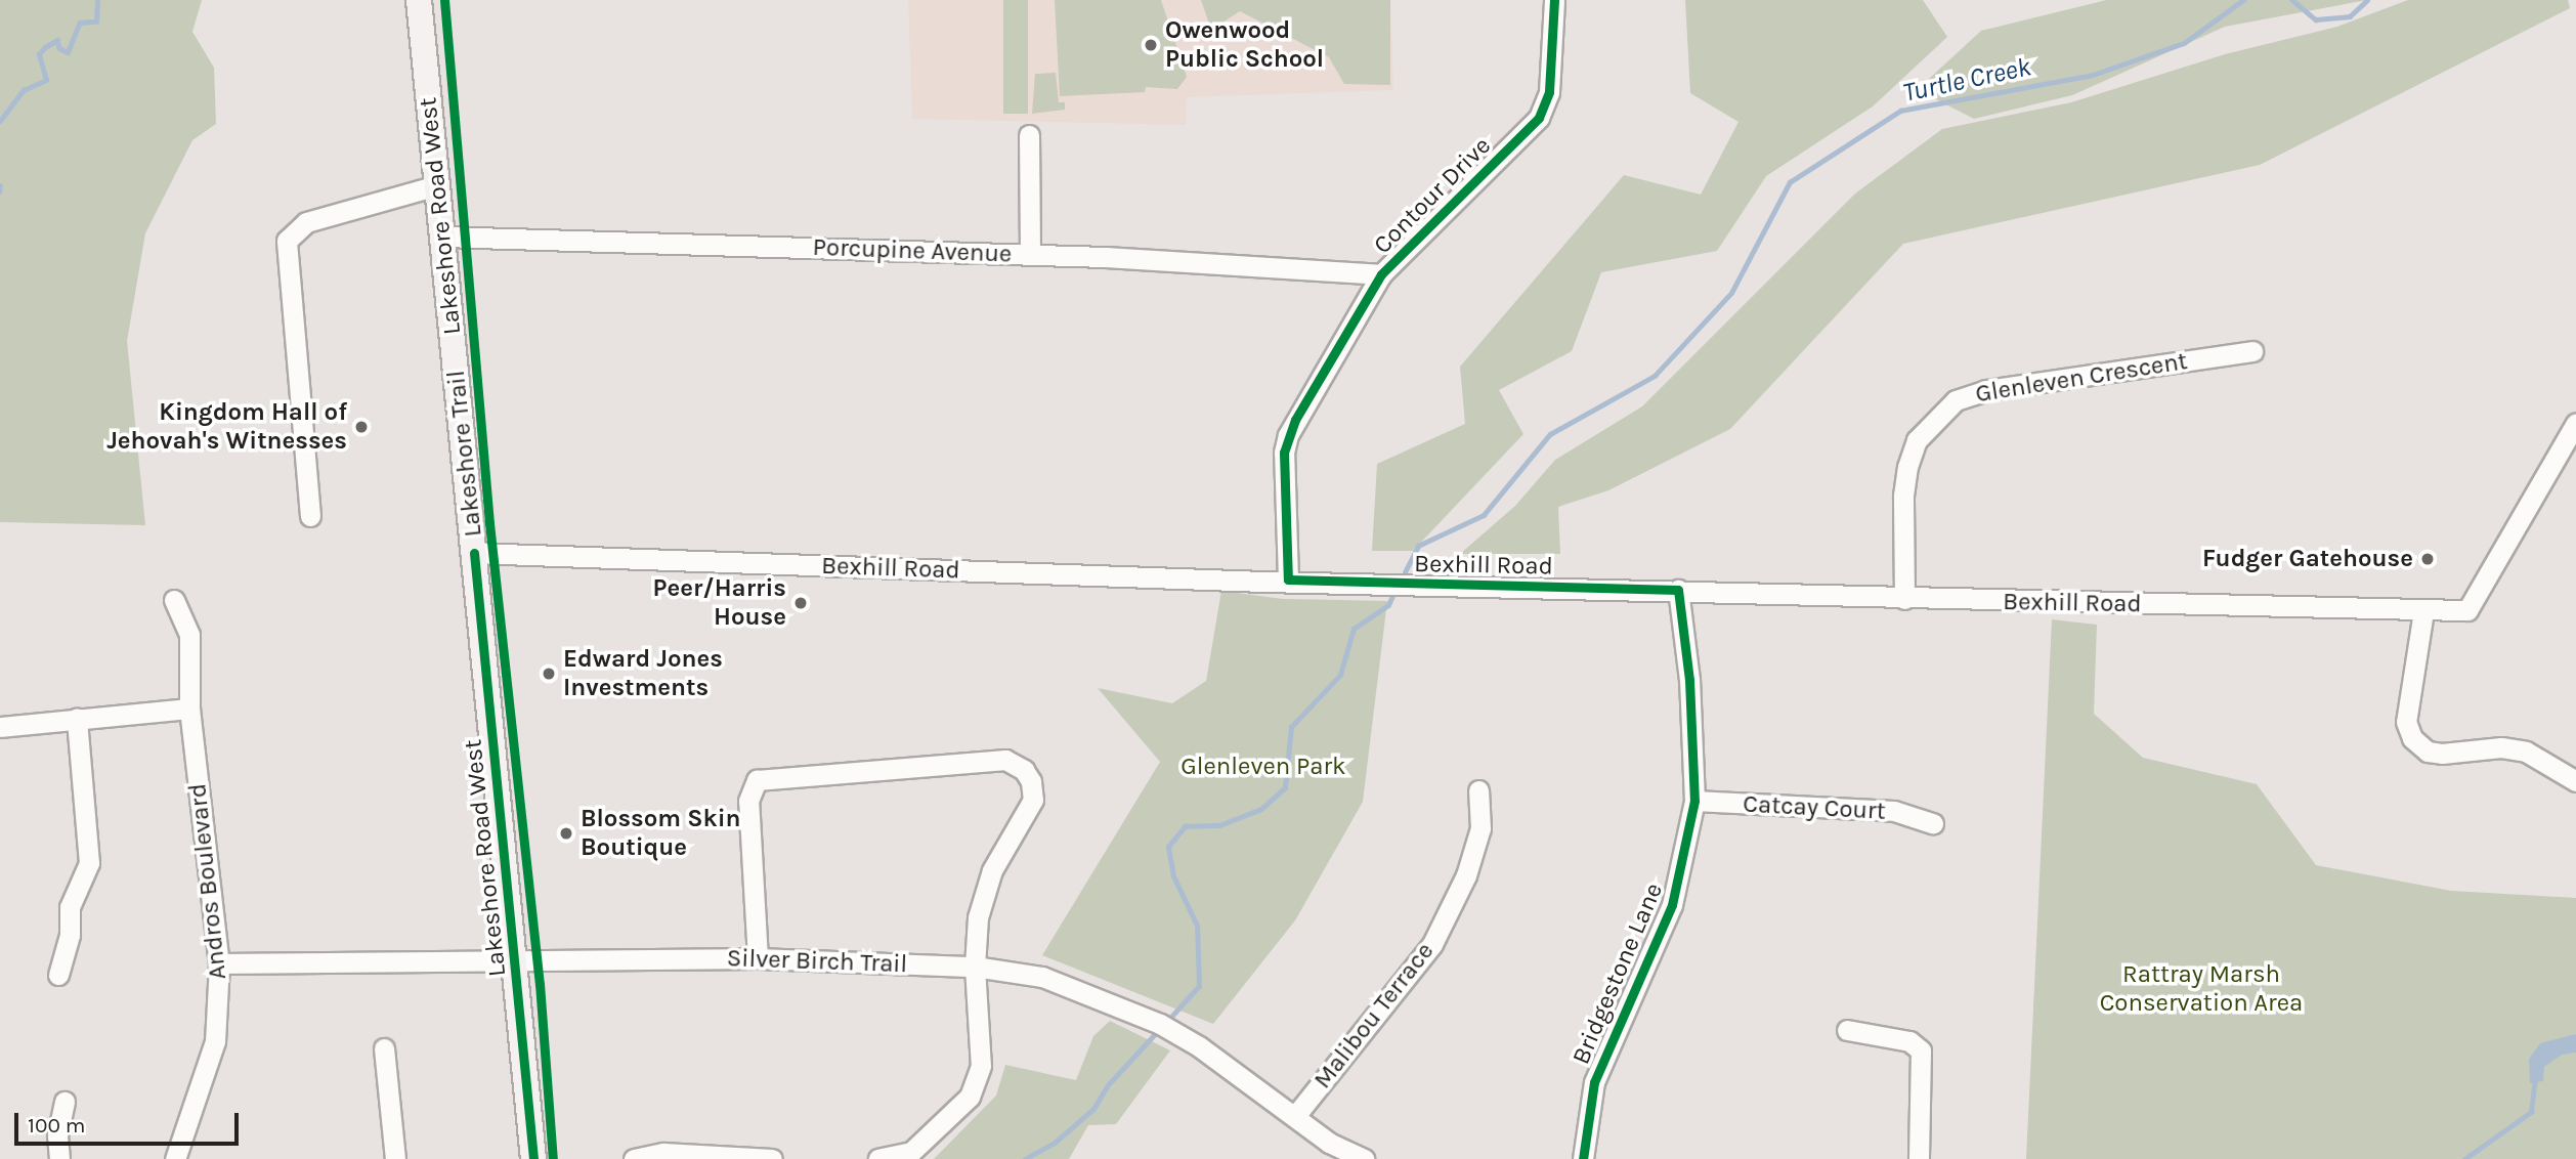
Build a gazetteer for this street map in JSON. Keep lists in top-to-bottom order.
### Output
{
  "streets": {
    "main road": ["Lakeshore Road West"],
    "street": [
      "Contour Drive",
      "Porcupine Avenue",
      "Glenleven Crescent",
      "Bexhill Road",
      "Catcay Court",
      "Andros Boulevard",
      "Silver Birch Trail",
      "Bridgestone Lane",
      "Malibou Terrace"
    ],
    "cycle path": ["Lakeshore Trail"]
  },
  "crossings": [
    ["Contour Drive", "Porcupine Avenue"],
    ["Contour Drive", "Bexhill Road"],
    ["Lakeshore Road West", "Porcupine Avenue"],
    ["Lakeshore Road West", "Bexhill Road"],
    ["Lakeshore Road West", "Silver Birch Trail"],
    ["Glenleven Crescent", "Bexhill Road"],
    ["Bexhill Road", "Bridgestone Lane"],
    ["Catcay Court", "Bridgestone Lane"],
    ["Andros Boulevard", "Silver Birch Trail"],
    ["Silver Birch Trail", "Malibou Terrace"]
  ],
  "water": ["Turtle Creek"],
  "parks": ["Glenleven Park", "Rattray Marsh Conservation Area"],
  "places": [
    "Owenwood Public School",
    "Kingdom Hall of Jehovah's Witnesses",
    "Fudger Gatehouse",
    "Peer/Harris House",
    "Edward Jones Investments",
    "Blossom Skin Boutique"
  ],
  "scale_bar": "100 m"
}
